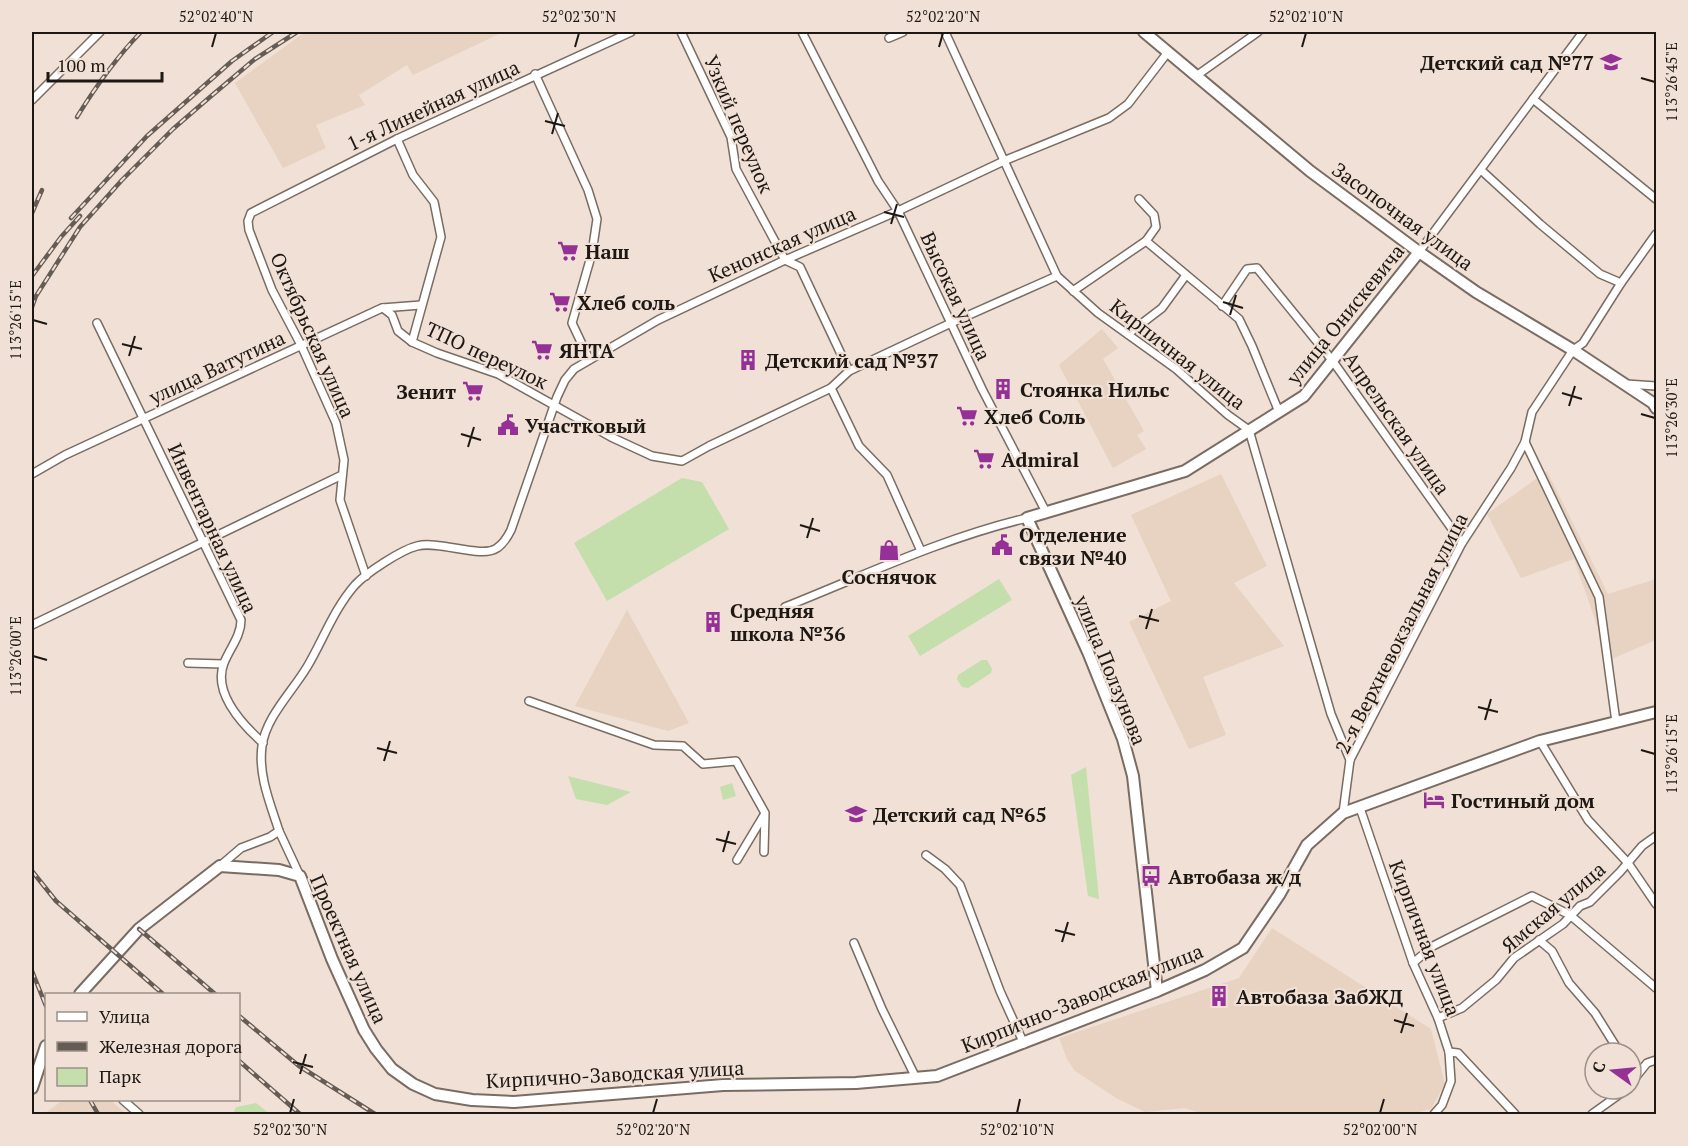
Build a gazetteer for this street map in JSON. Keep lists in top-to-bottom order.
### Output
{
  "streets": {
    "street": [
      "1-я Линейная улица",
      "Узкий переулок",
      "Засопочная улица",
      "Кенонская улица",
      "Высокая улица",
      "улица Онискевича",
      "Октябрьская улица",
      "Кирпичная улица",
      "ТПО переулок",
      "улица Ватутина",
      "Апрельская улица",
      "Инвентарная улица",
      "2-я Верхневокзальная улица",
      "улица Ползунова",
      "Ямская улица",
      "Проектная улица",
      "Кирпично-Заводская улица"
    ]
  },
  "crossings": [
    ["1-я Линейная улица", "Октябрьская улица"],
    ["1-я Линейная улица", "ТПО переулок"],
    ["Узкий переулок", "Кенонская улица"],
    ["Узкий переулок", "ТПО переулок"],
    ["Засопочная улица", "Кенонская улица"],
    ["Засопочная улица", "улица Онискевича"],
    ["Засопочная улица", "2-я Верхневокзальная улица"],
    ["Кенонская улица", "Высокая улица"],
    ["Кенонская улица", "Октябрьская улица"],
    ["Кенонская улица", "Кирпичная улица"],
    ["Кенонская улица", "ТПО переулок"],
    ["Высокая улица", "улица Онискевича"],
    ["Высокая улица", "ТПО переулок"],
    ["улица Онискевича", "Кирпичная улица"],
    ["улица Онискевича", "Апрельская улица"],
    ["улица Онискевича", "улица Ползунова"],
    ["Октябрьская улица", "улица Ватутина"],
    ["Кирпичная улица", "ТПО переулок"],
    ["Кирпичная улица", "2-я Верхневокзальная улица"],
    ["Кирпичная улица", "Ямская улица"],
    ["Кирпичная улица", "Кирпично-Заводская улица"],
    ["ТПО переулок", "улица Ватутина"],
    ["улица Ватутина", "Инвентарная улица"],
    ["Апрельская улица", "2-я Верхневокзальная улица"],
    ["2-я Верхневокзальная улица", "Кирпично-Заводская улица"],
    ["улица Ползунова", "Кирпично-Заводская улица"],
    ["Проектная улица", "Кирпично-Заводская улица"]
  ],
  "places": {
    "school or university": ["Детский сад №77", "Детский сад №65"],
    "supermarket": [
      "Наш",
      "Хлеб соль",
      "ЯНТА",
      "Зенит",
      "Хлеб Соль",
      "Admiral"
    ],
    "building": [
      "Детский сад №37",
      "Стоянка Нильс",
      "Средняя школа №36",
      "Автобаза ЗабЖД"
    ],
    "public building": ["Участковый", "Отделение связи №40"],
    "shop": ["Соснячок"],
    "hotel": ["Гостиный дом"],
    "bus stop": ["Автобаза ж/д"]
  },
  "legend": ["Улица", "Железная дорога", "Парк"],
  "scale_bar": "100 m",
  "north": "left",
  "coordinates": [
    "52°02'40\"N",
    "52°02'30\"N",
    "52°02'20\"N",
    "52°02'10\"N",
    "113°26'45\"E",
    "113°26'15\"E",
    "113°26'30\"E",
    "113°26'00\"E",
    "52°02'00\"N"
  ]
}
